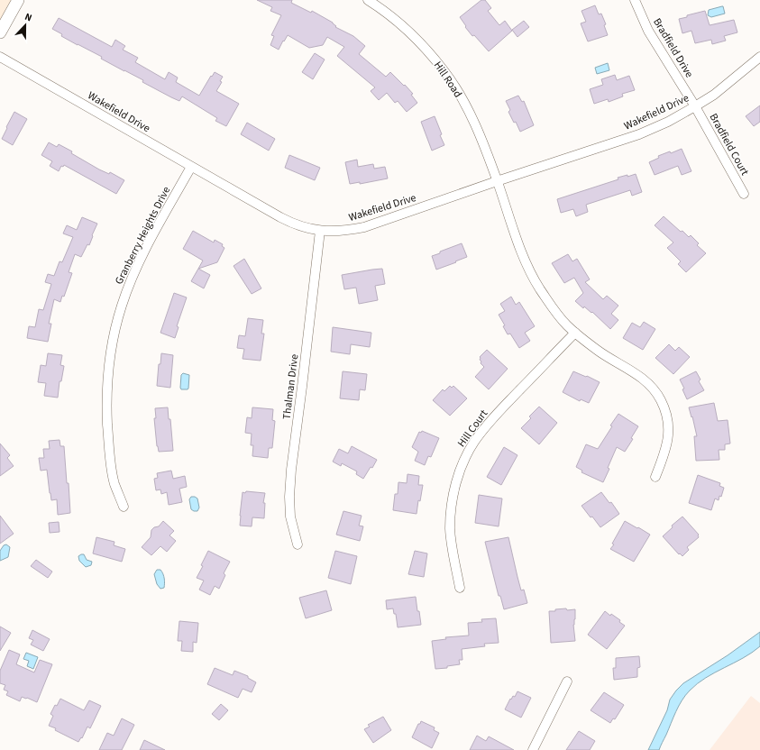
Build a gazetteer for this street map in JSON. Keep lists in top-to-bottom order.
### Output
{
  "streets": {
    "street": [
      "Bradfield Drive",
      "Hill Road",
      "Wakefield Drive",
      "Bradfield Court",
      "Granberry Heights Drive",
      "Thalman Drive",
      "Hill Court"
    ]
  },
  "crossings": [
    ["Bradfield Drive", "Wakefield Drive"],
    ["Bradfield Drive", "Bradfield Court"],
    ["Hill Road", "Wakefield Drive"],
    ["Wakefield Drive", "Bradfield Court"],
    ["Wakefield Drive", "Granberry Heights Drive"],
    ["Wakefield Drive", "Thalman Drive"]
  ],
  "north": "top"
}
